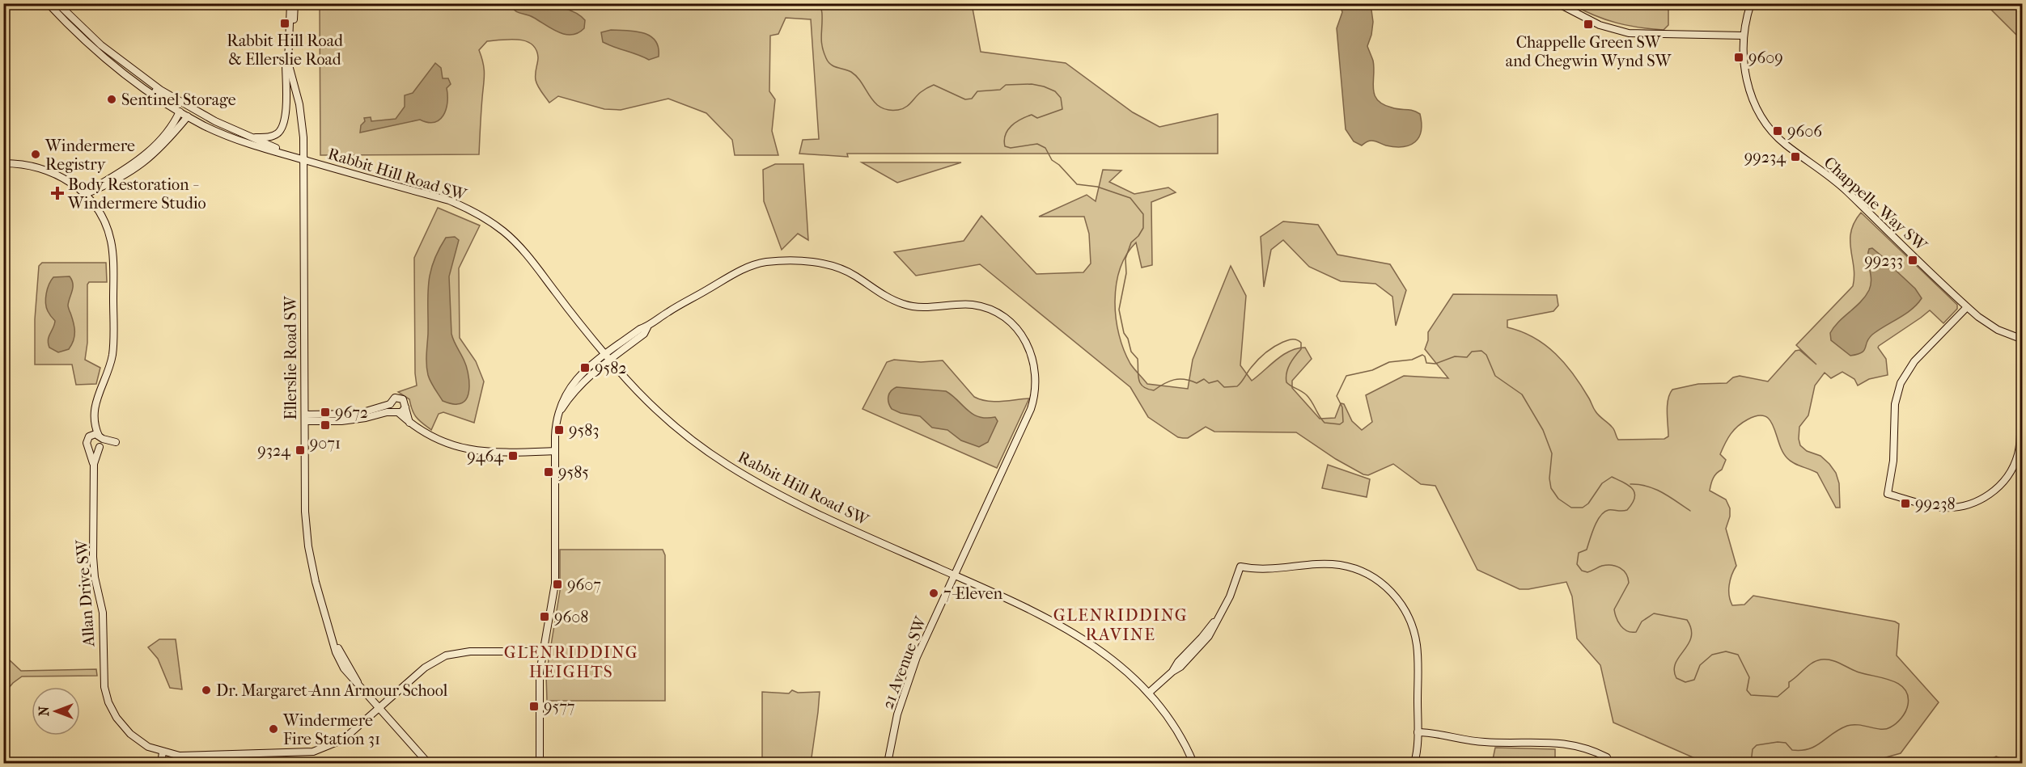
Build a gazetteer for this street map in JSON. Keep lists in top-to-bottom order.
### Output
{
  "streets": {
    "street": [
      "Rabbit Hill Road SW",
      "Chappelle Way SW",
      "Ellerslie Road SW",
      "Allan Drive SW",
      "21 Avenue SW"
    ]
  },
  "crossings": [
    ["Rabbit Hill Road SW", "Ellerslie Road SW"],
    ["Rabbit Hill Road SW", "21 Avenue SW"],
    ["Ellerslie Road SW", "Allan Drive SW"]
  ],
  "districts": ["GLENRIDDING RAVINE", "GLENRIDDING HEIGHTS"],
  "places": {
    "transit": [
      "Rabbit Hill Road & Ellerslie Road",
      "Chappelle Green SW and Chegwin Wynd SW",
      "9609",
      "9606",
      "99234",
      "99233",
      "9582",
      "9672",
      "9071",
      "9583",
      "9324",
      "9464",
      "9585",
      "99238",
      "9607",
      "9608",
      "9577"
    ],
    "other": [
      "Sentinel Storage",
      "Windermere Registry",
      "7-Eleven",
      "Dr. Margaret-Ann Armour School",
      "Windermere Fire Station 31"
    ],
    "health": ["Body Restoration - Windermere Studio"]
  },
  "north": "left"
}
